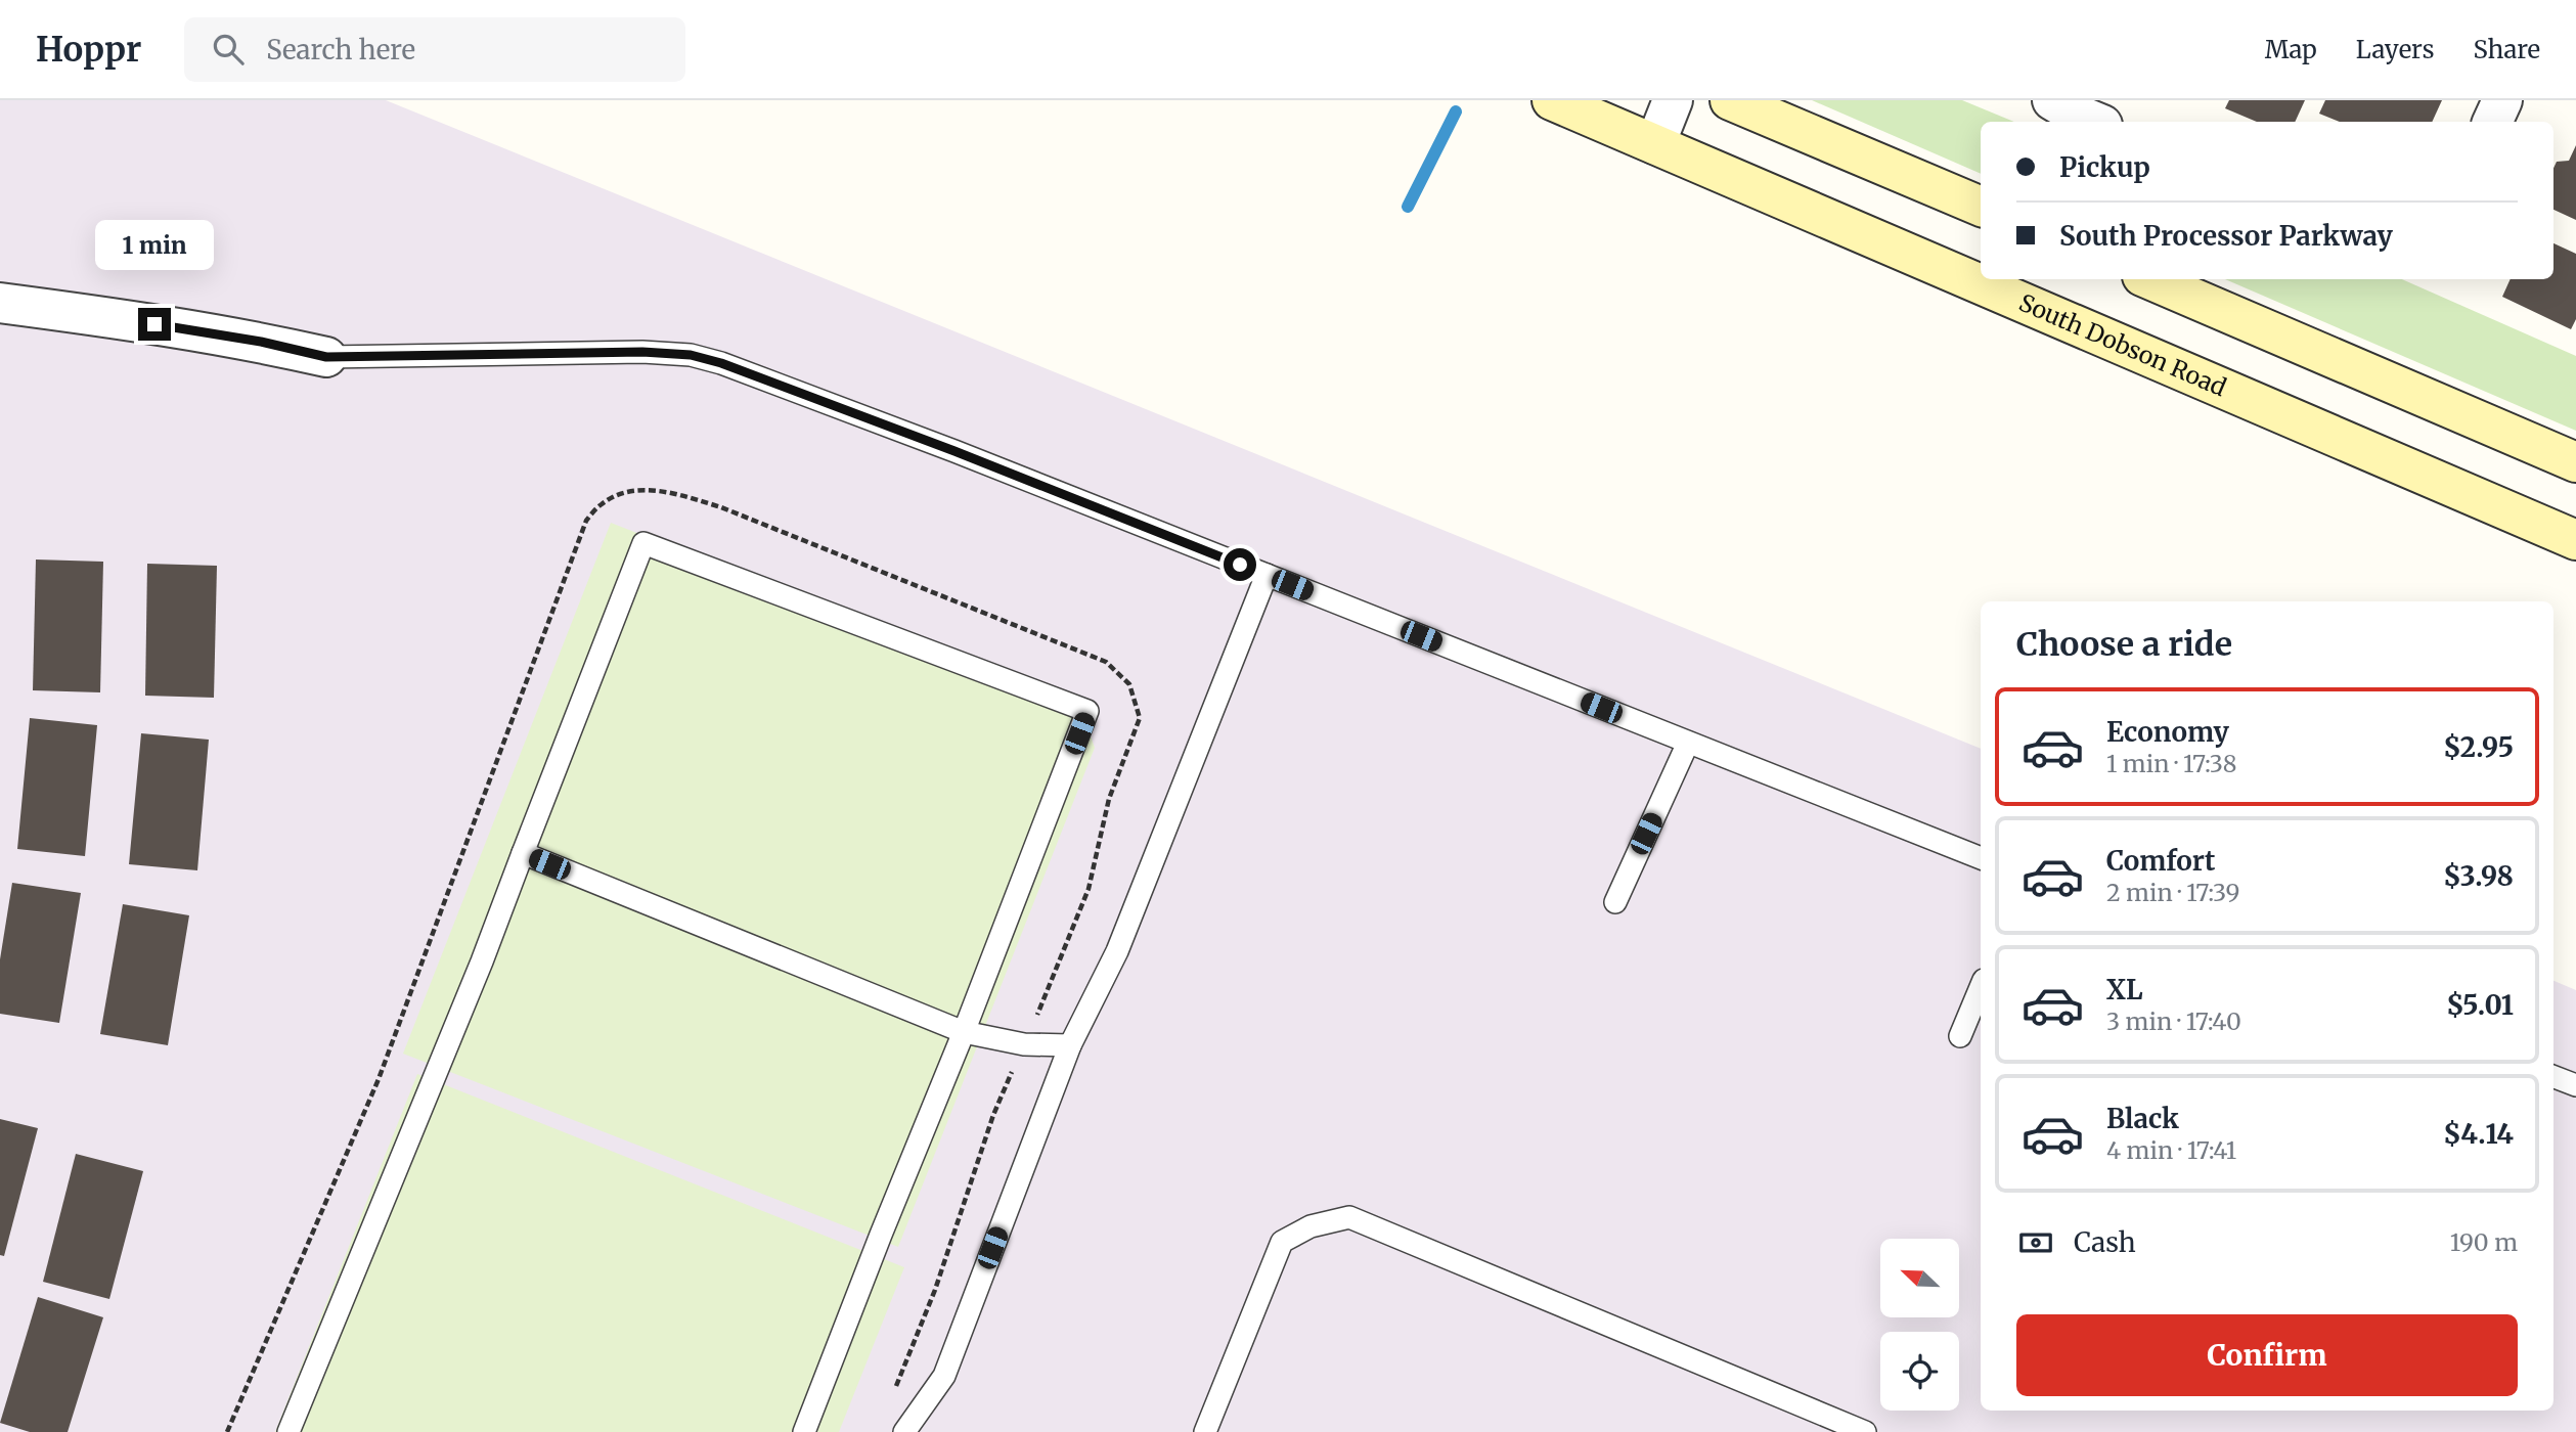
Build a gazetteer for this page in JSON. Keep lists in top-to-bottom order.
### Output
{
  "streets": {
    "street": ["South Dobson Road"]
  },
  "north": "top left",
  "page": {
    "header": "Hoppr",
    "search": "Search here",
    "nav": ["Map", "Layers", "Share"],
    "banner": ["Pickup", "South Processor Parkway"],
    "bubble": "1 min",
    "heading": "Choose a ride",
    "list": [
      {
        "name": "Economy",
        "note": "1 min · 17:38",
        "value": "$2.95"
      },
      {
        "name": "Comfort",
        "note": "2 min · 17:39",
        "value": "$3.98"
      },
      {
        "name": "XL",
        "note": "3 min · 17:40",
        "value": "$5.01"
      },
      {
        "name": "Black",
        "note": "4 min · 17:41",
        "value": "$4.14"
      }
    ],
    "pay": ["Cash", "190 m"],
    "buttons": "Confirm"
  }
}
